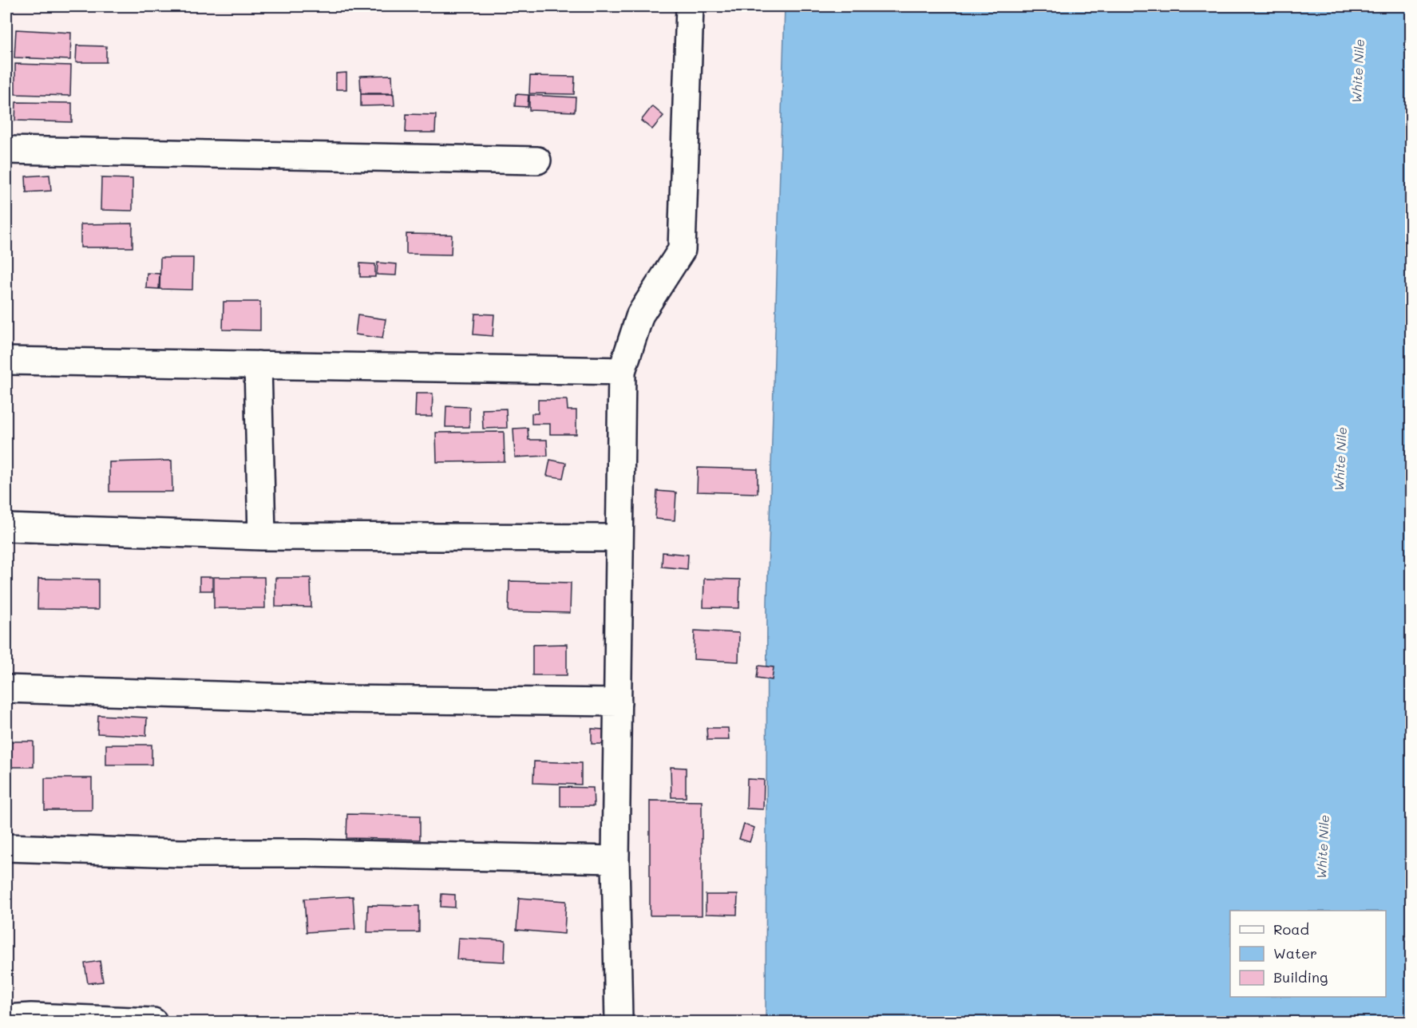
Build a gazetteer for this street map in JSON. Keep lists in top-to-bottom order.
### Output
{
  "water": ["White Nile"],
  "legend": ["Road", "Water", "Building"]
}
